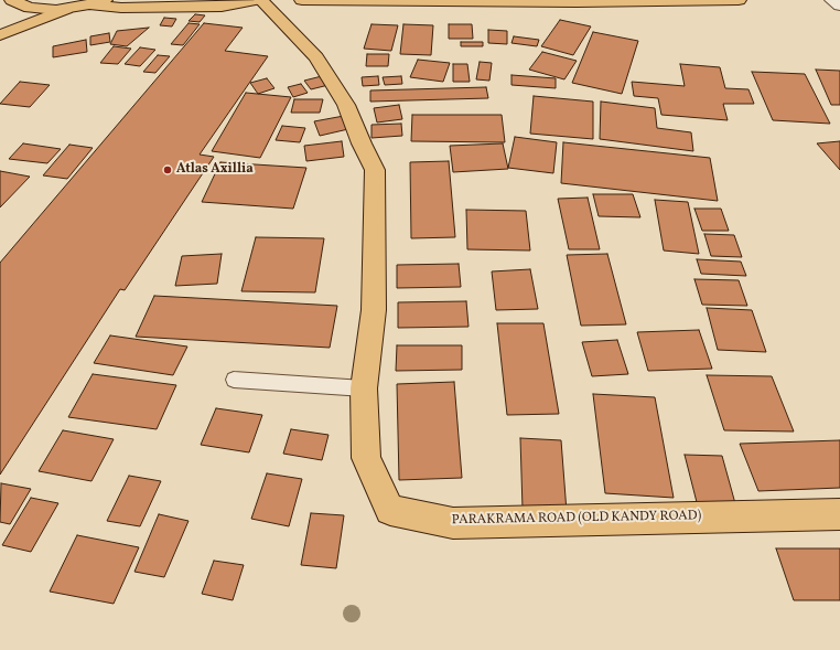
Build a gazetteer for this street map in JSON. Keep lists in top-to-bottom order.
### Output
{
  "streets": {
    "main road": ["PARAKRAMA ROAD (OLD KANDY ROAD)"]
  },
  "places": ["Atlas Axillia"]
}
